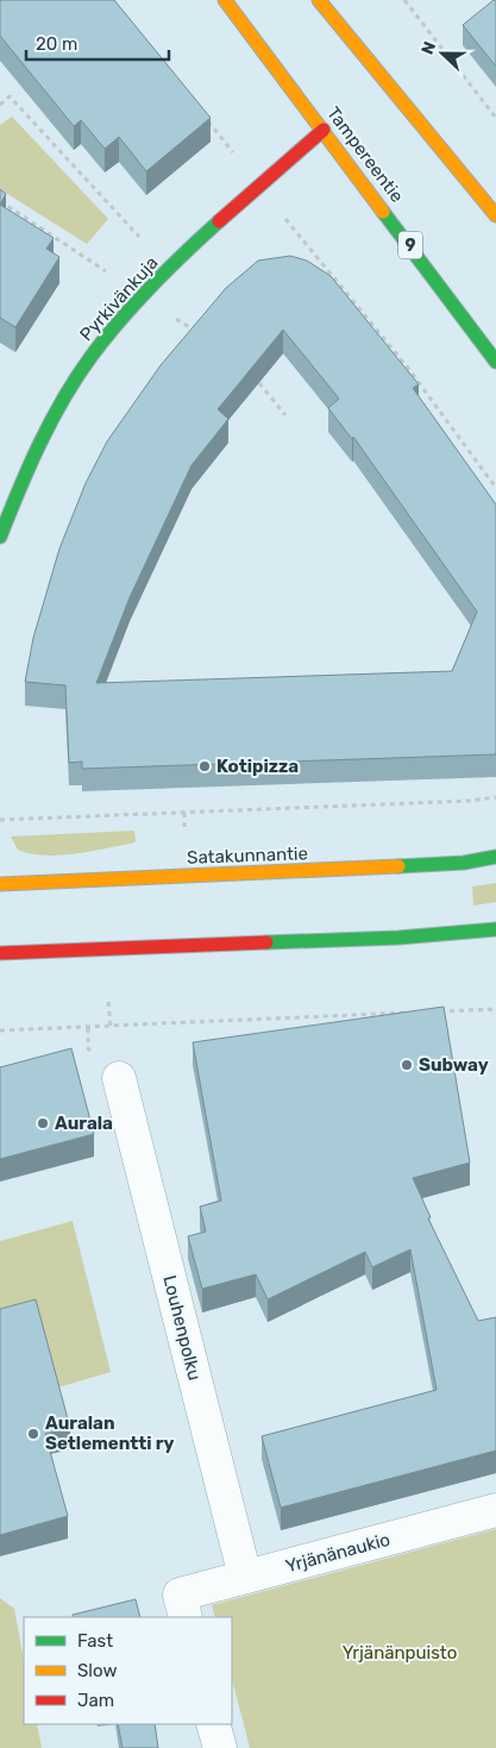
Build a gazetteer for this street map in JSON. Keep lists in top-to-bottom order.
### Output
{
  "streets": {
    "main road": [
      "Tampereentie",
      "9",
      "Pyrkivänkuja",
      "Satakunnantie"
    ],
    "street": ["Louhenpolku", "Yrjänänaukio"]
  },
  "crossings": [
    ["Tampereentie", "Pyrkivänkuja"],
    ["Louhenpolku", "Yrjänänaukio"]
  ],
  "parks": ["Yrjänänpuisto"],
  "places": [
    "Kotipizza",
    "Subway",
    "Aurala",
    "Auralan Setlementti ry"
  ],
  "legend": ["Fast", "Slow", "Jam"],
  "scale_bar": "20 m",
  "north": "left"
}
